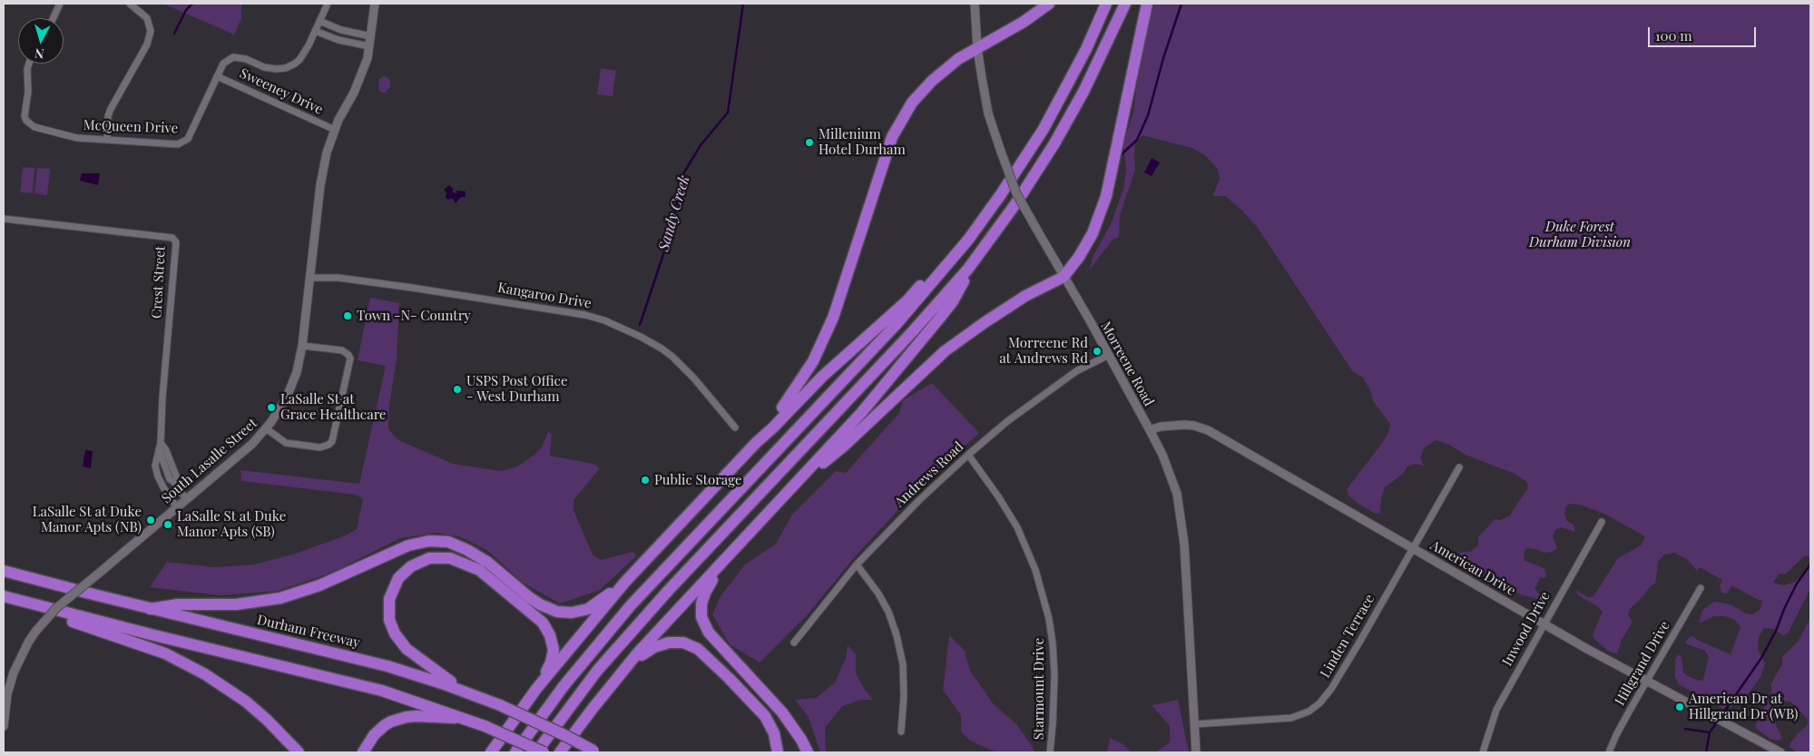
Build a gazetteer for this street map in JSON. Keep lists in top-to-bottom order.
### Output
{
  "streets": {
    "highway": ["Durham Freeway"],
    "street": [
      "Sweeney Drive",
      "McQueen Drive",
      "Crest Street",
      "Kangaroo Drive",
      "Morreene Road",
      "South Lasalle Street",
      "Andrews Road",
      "American Drive",
      "Inwood Drive",
      "Linden Terrace",
      "Hillgrand Drive",
      "Starmount Drive"
    ]
  },
  "crossings": [
    ["Sweeney Drive", "McQueen Drive"],
    ["Sweeney Drive", "South Lasalle Street"],
    ["Crest Street", "South Lasalle Street"],
    ["Kangaroo Drive", "South Lasalle Street"],
    ["Morreene Road", "Andrews Road"],
    ["Morreene Road", "American Drive"],
    ["Morreene Road", "Linden Terrace"],
    ["Andrews Road", "Starmount Drive"],
    ["American Drive", "Inwood Drive"],
    ["American Drive", "Linden Terrace"],
    ["American Drive", "Hillgrand Drive"]
  ],
  "water": ["Sandy Creek"],
  "parks": ["Duke Forest Durham Division"],
  "places": [
    "Millenium Hotel Durham",
    "Town -N- Country",
    "Morreene Rd at Andrews Rd",
    "USPS Post Office - West Durham",
    "LaSalle St at Grace Healthcare",
    "Public Storage",
    "LaSalle St at Duke Manor Apts (NB)",
    "LaSalle St at Duke Manor Apts (SB)",
    "American Dr at Hillgrand Dr (WB)"
  ],
  "scale_bar": "100 m",
  "north": "bottom"
}
